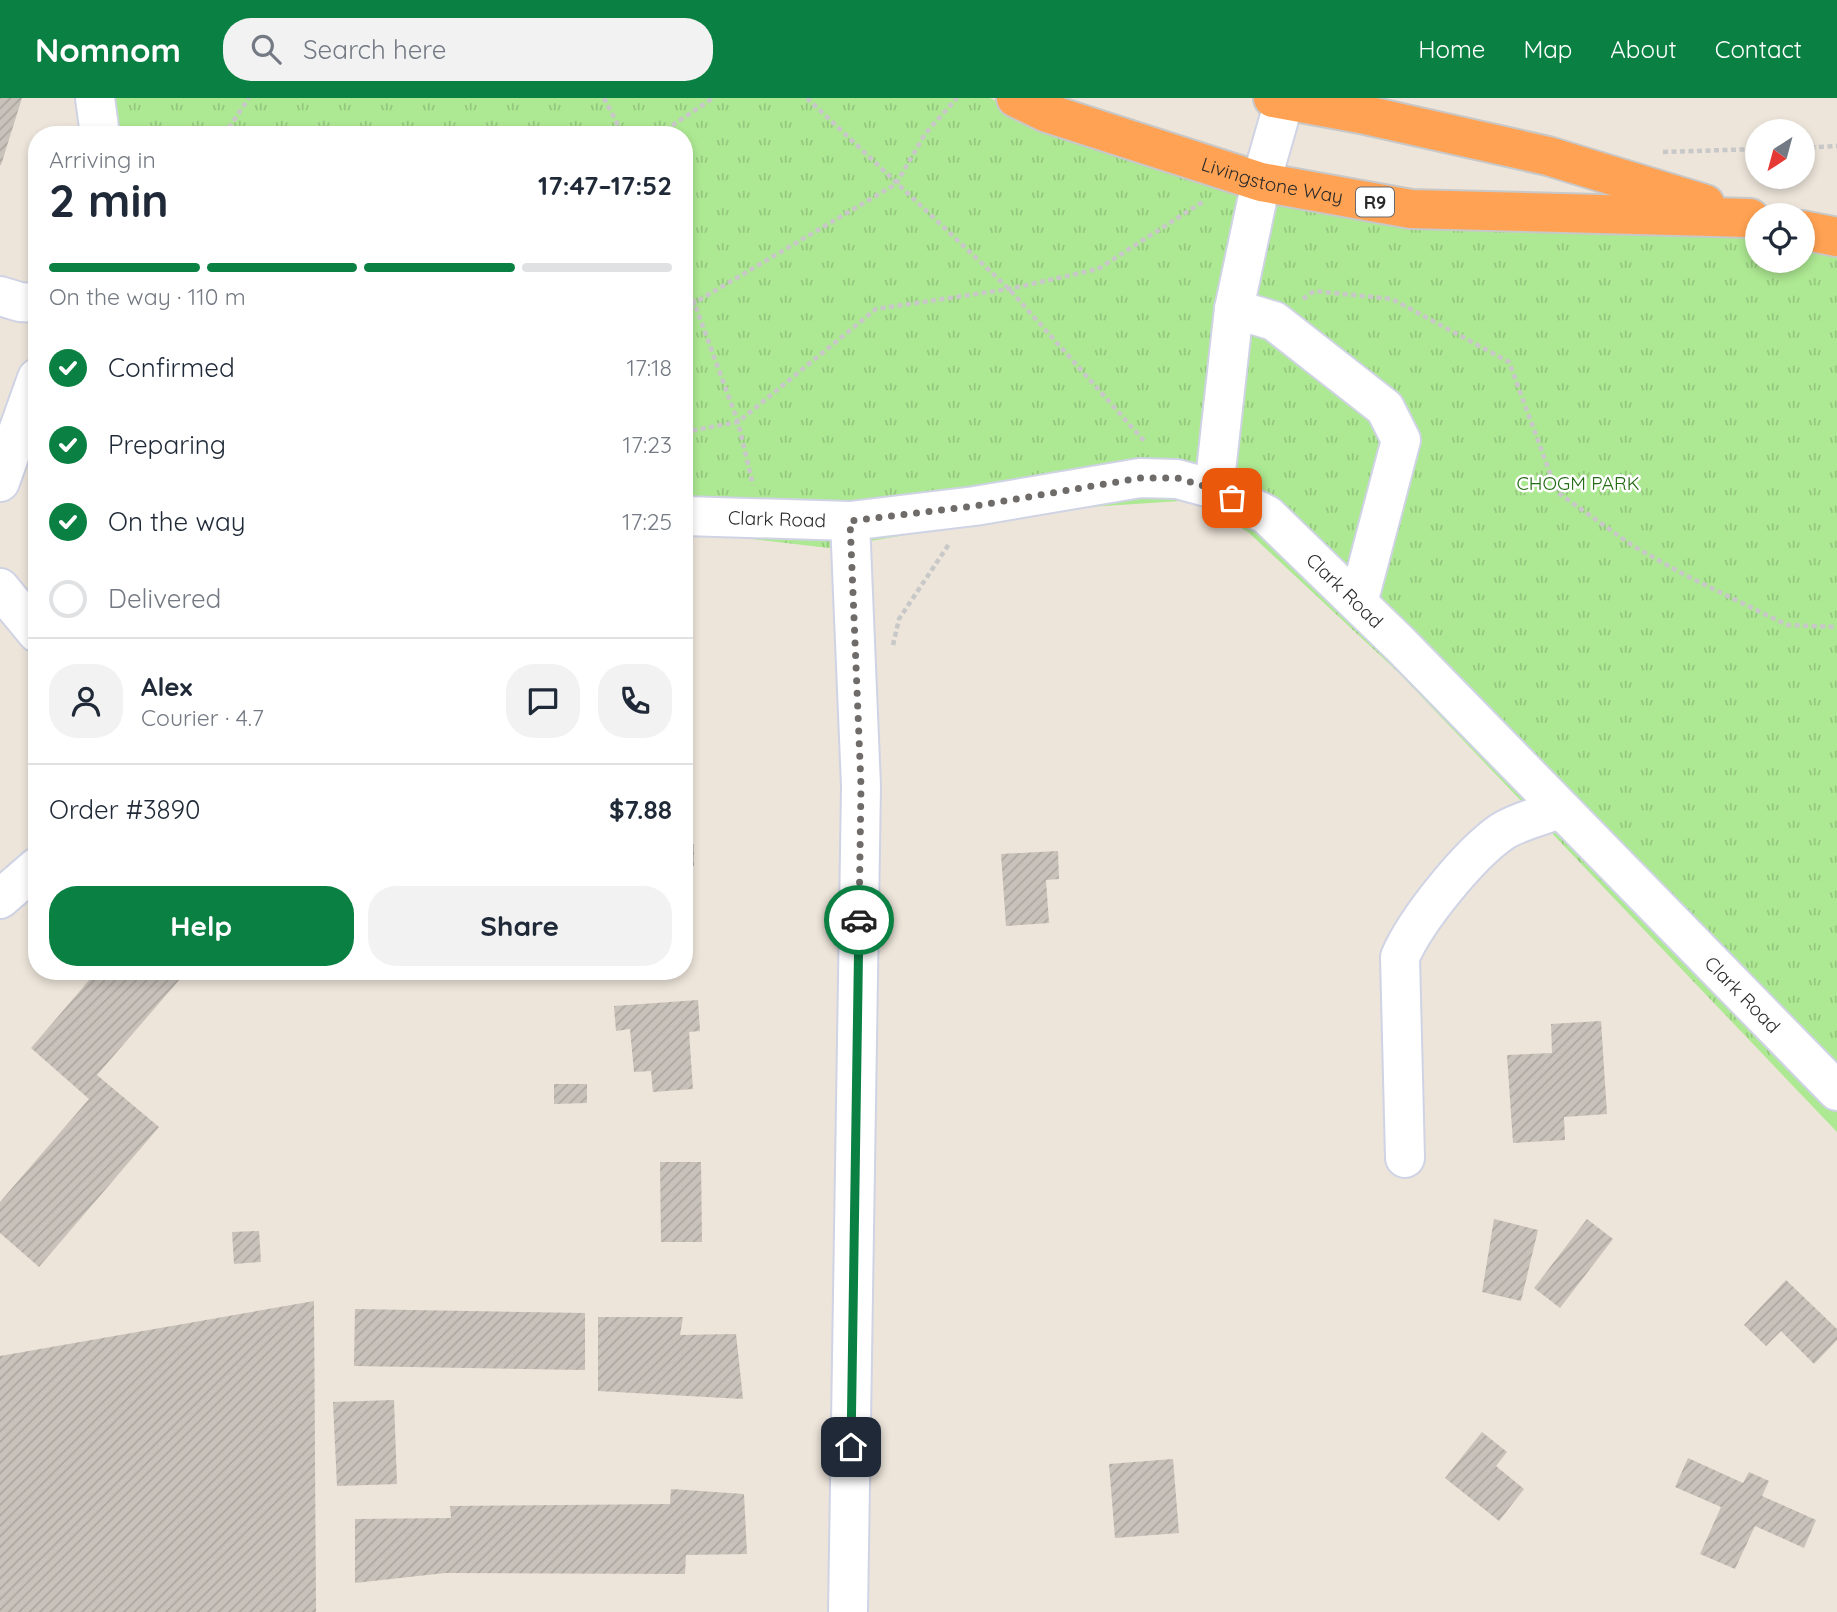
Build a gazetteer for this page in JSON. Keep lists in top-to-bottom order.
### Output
{
  "streets": {
    "highway": ["Livingstone Way", "R9"],
    "street": ["Clark Road"]
  },
  "parks": ["CHOGM PARK"],
  "north": "bottom left",
  "page": {
    "header": "Nomnom",
    "search": "Search here",
    "nav": [
      "Home",
      "Map",
      "About",
      "Contact"
    ],
    "heading": ["2 min", "Arriving in", "17:47–17:52"],
    "panel": [
      "Alex",
      "Courier · 4.7",
      "Order #3890",
      "$7.88"
    ],
    "bar": "On the way · 110 m",
    "list": [
      ["Confirmed", "17:18"],
      ["Preparing", "17:23"],
      ["On the way", "17:25"],
      "Delivered"
    ],
    "buttons": ["Help", "Share"]
  }
}
